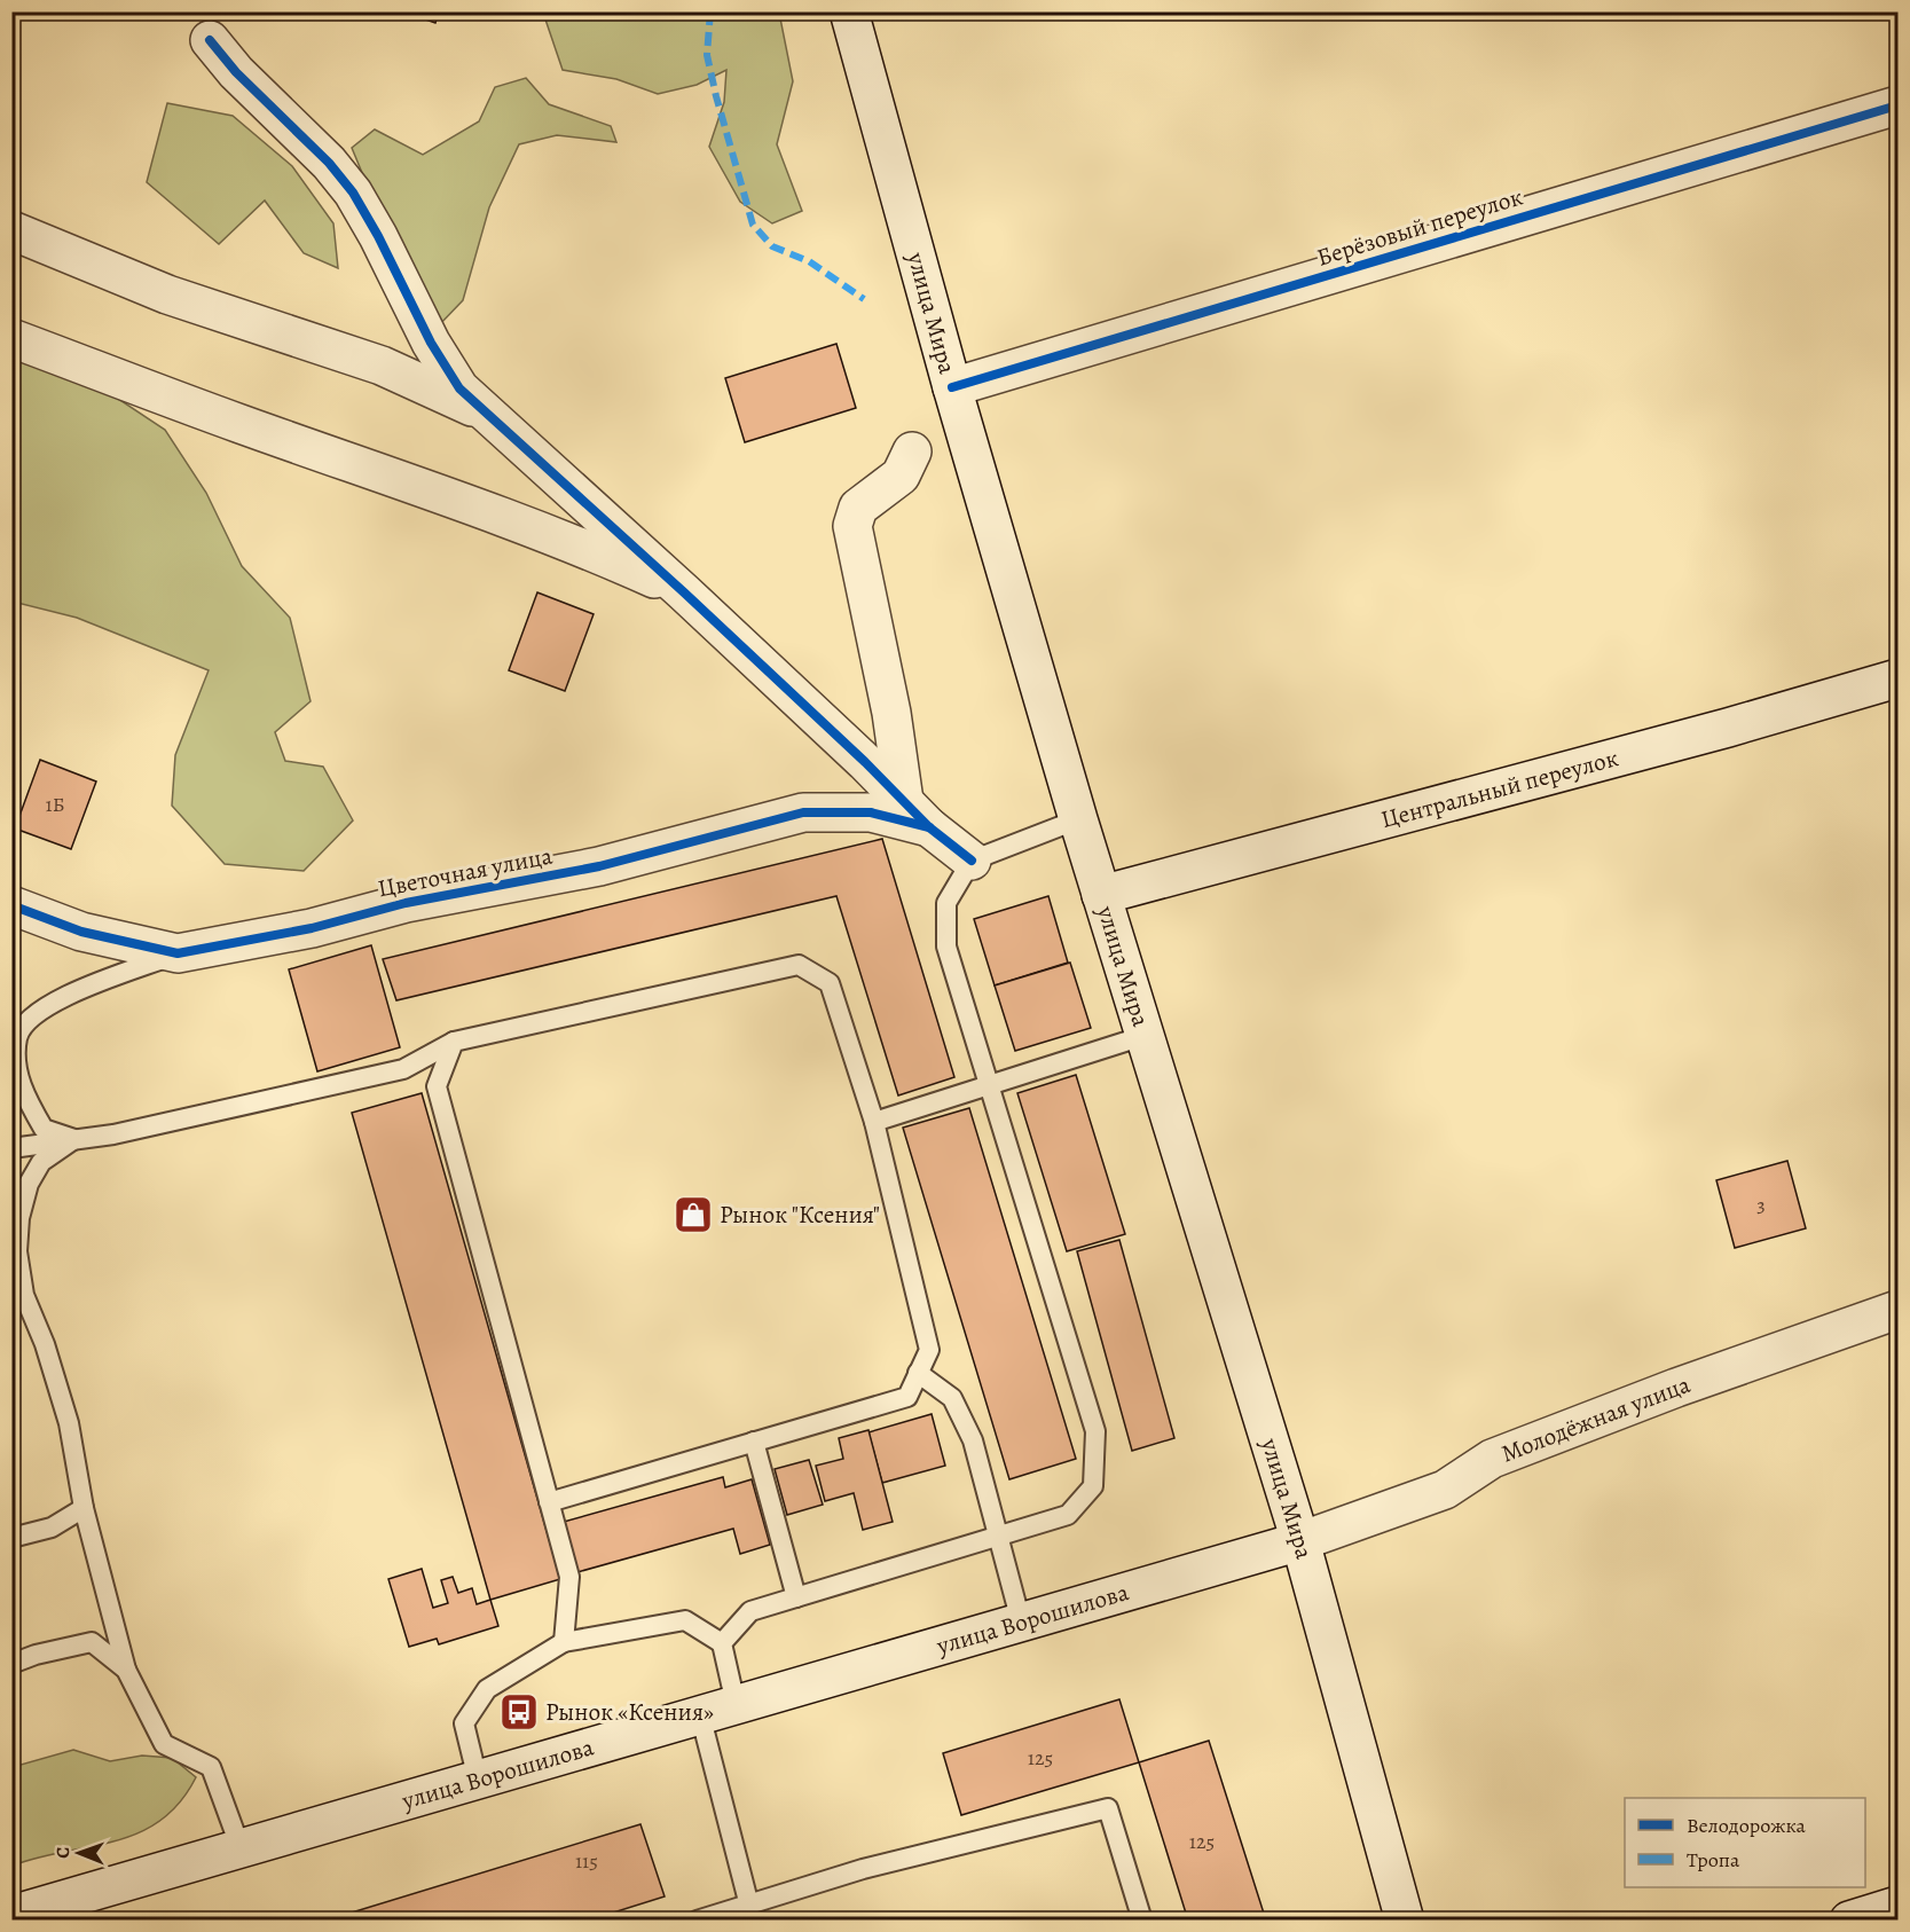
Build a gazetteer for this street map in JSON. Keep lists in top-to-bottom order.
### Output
{
  "streets": {
    "street": [
      "Берёзовый переулок",
      "улица Мира",
      "Центральный переулок",
      "Цветочная улица",
      "Молодёжная улица",
      "улица Ворошилова"
    ]
  },
  "crossings": [
    ["Берёзовый переулок", "улица Мира"],
    ["улица Мира", "Центральный переулок"],
    ["улица Мира", "Молодёжная улица"],
    ["улица Мира", "улица Ворошилова"],
    ["Молодёжная улица", "улица Ворошилова"]
  ],
  "places": {
    "shop": ["Рынок \"Ксения\""],
    "bus stop": ["Рынок «Ксения»"]
  },
  "house_numbers": [
    "1Б",
    "3",
    "125",
    "125",
    "115"
  ],
  "legend": ["Велодорожка", "Тропа"],
  "north": "left"
}
